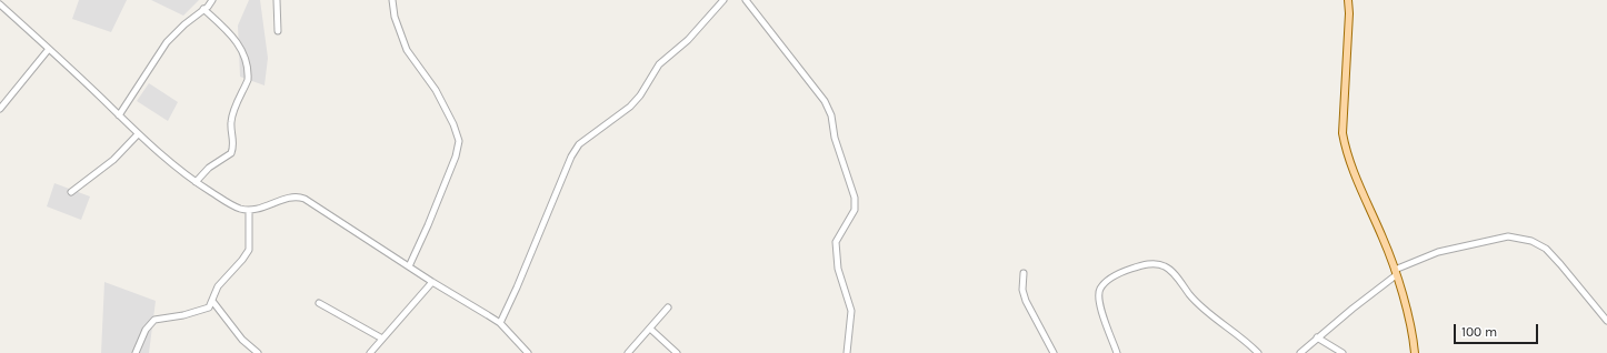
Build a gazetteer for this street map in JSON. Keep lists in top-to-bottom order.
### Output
{
  "scale_bar": "100 m"
}
